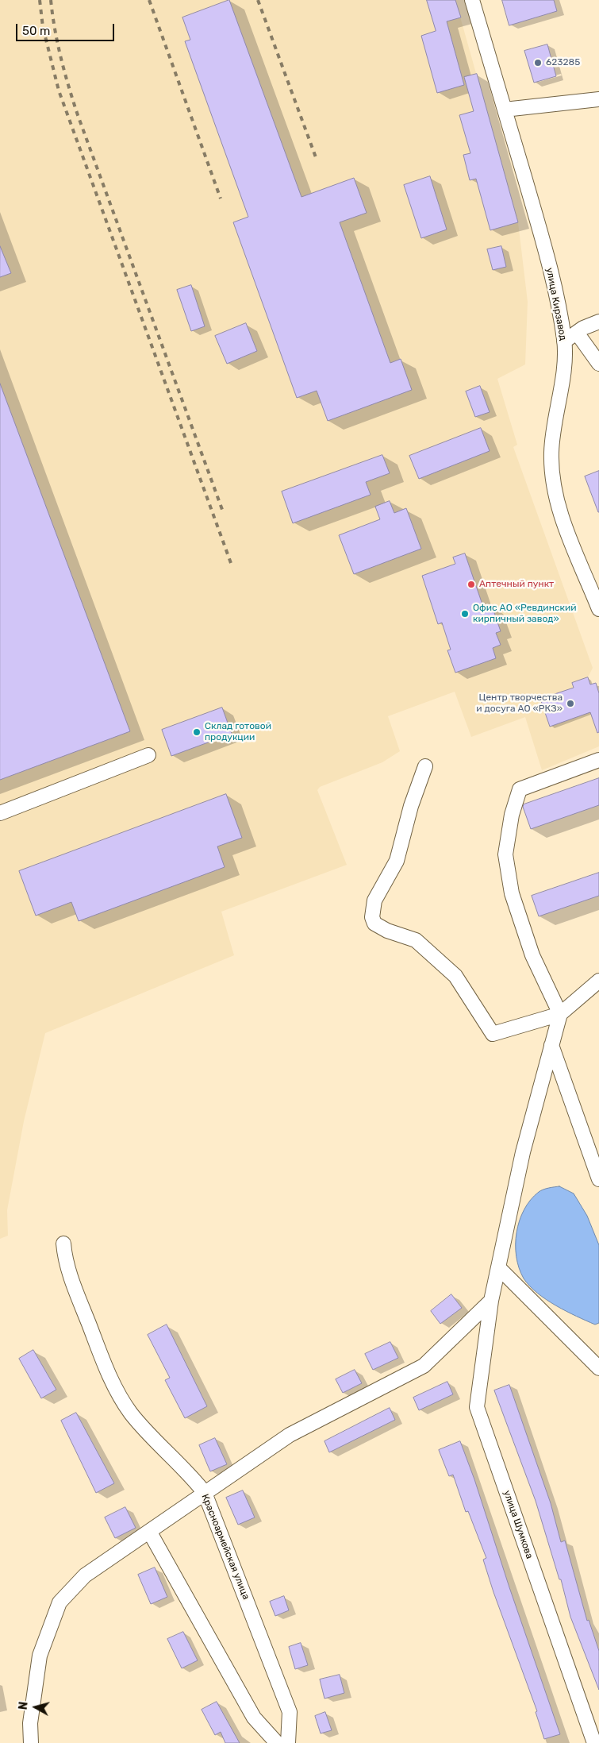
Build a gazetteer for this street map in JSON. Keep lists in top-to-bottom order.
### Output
{
  "streets": {
    "street": ["улица Кирзавод", "улица Шумкова", "Красноармейская улица"]
  },
  "places": [
    "623285",
    "Аптечный пункт",
    "Офис АО «Ревдинский кирпичный завод»",
    "Центр творчества и досуга АО «РКЗ»",
    "Склад готовой продукции"
  ],
  "scale_bar": "50 m",
  "north": "left"
}
